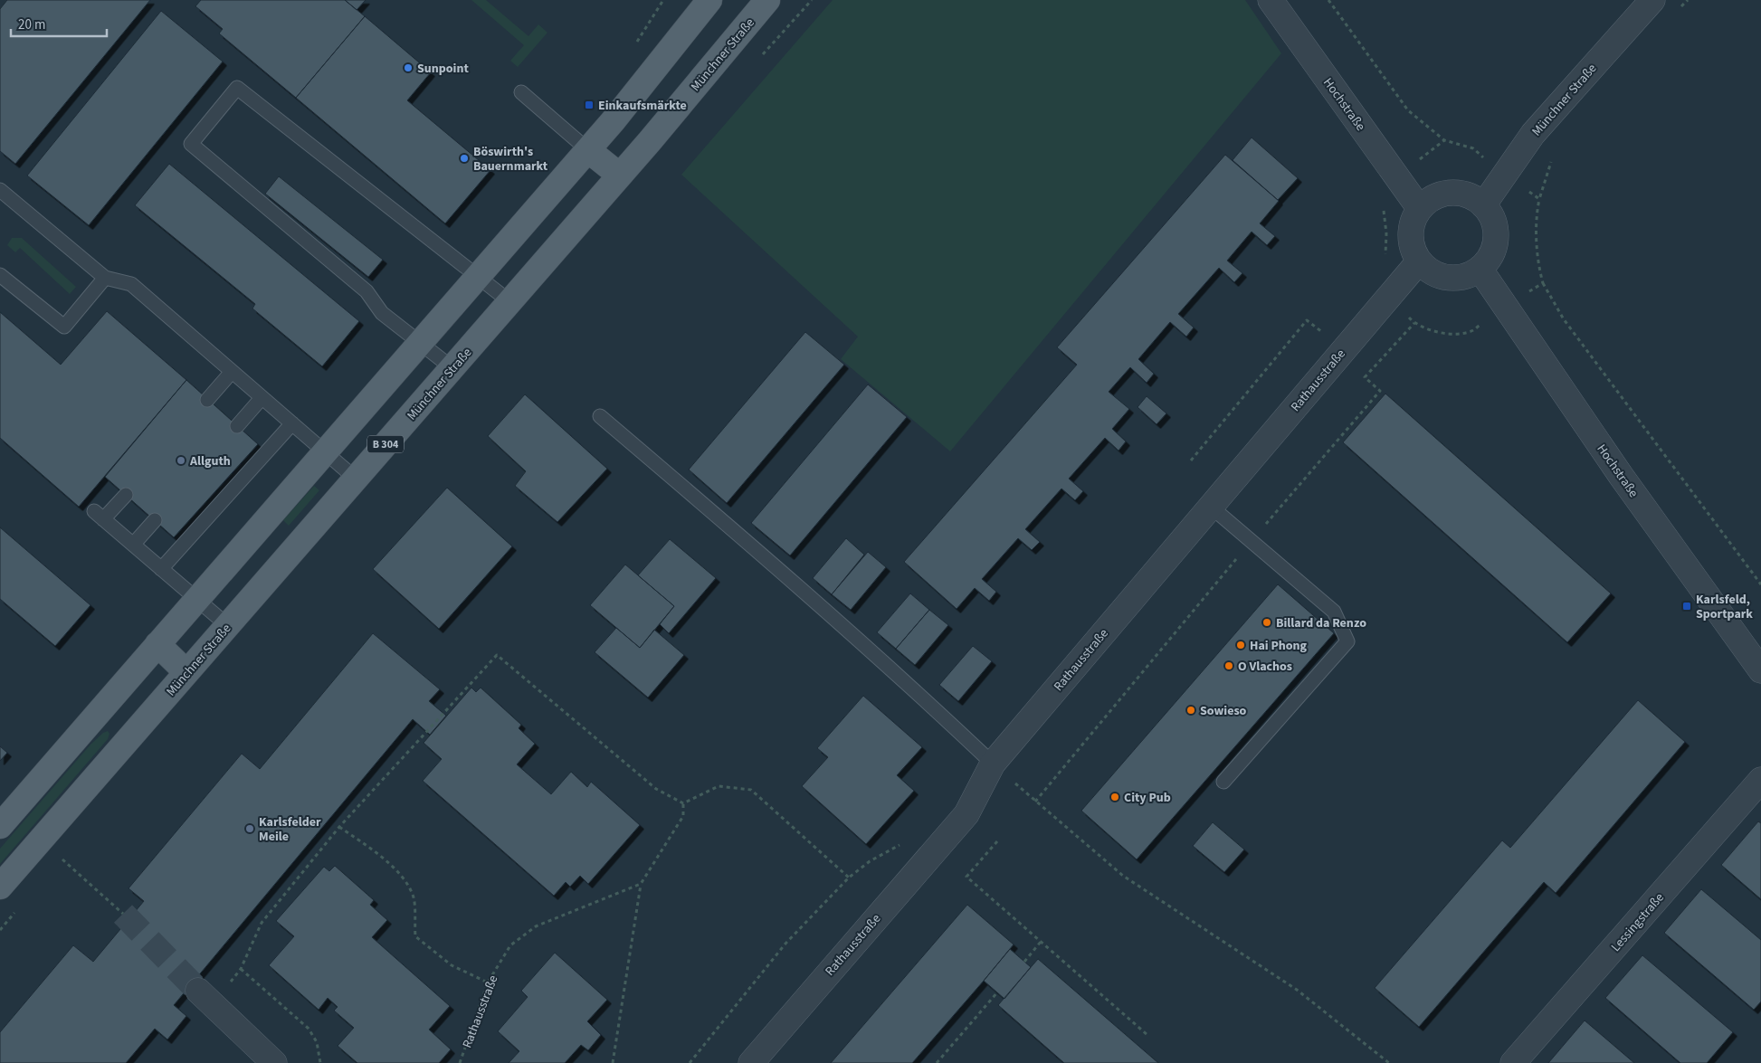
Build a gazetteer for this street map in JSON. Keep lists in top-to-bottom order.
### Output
{
  "streets": {
    "main road": ["Münchner Straße", "B 304"],
    "street": ["Hochstraße", "Rathausstraße", "Lessingstraße"]
  },
  "crossings": [
    ["Münchner Straße", "Hochstraße"],
    ["Münchner Straße", "Rathausstraße"],
    ["Hochstraße", "Rathausstraße"]
  ],
  "places": {
    "other": [
      "Sunpoint",
      "Böswirth's Bauernmarkt",
      "Allguth",
      "Billard da Renzo",
      "Hai Phong",
      "O Vlachos",
      "Sowieso",
      "City Pub",
      "Karlsfelder Meile"
    ],
    "transit": ["Einkaufsmärkte", "Karlsfeld, Sportpark"]
  },
  "scale_bar": "20 m"
}
